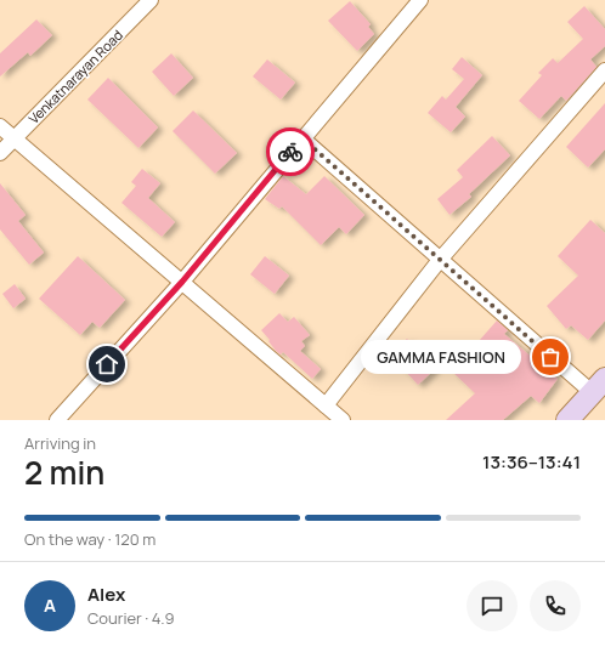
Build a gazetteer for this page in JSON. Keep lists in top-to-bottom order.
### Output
{
  "streets": {
    "street": ["Venkatnarayan Road"]
  },
  "places": ["GAMMA FASHION"],
  "page": {
    "bubble": "GAMMA FASHION",
    "heading": ["2 min", "Arriving in", "13:36–13:41"],
    "panel": ["Alex", "Courier · 4.9"],
    "bar": "On the way · 120 m",
    "round": "A"
  }
}
